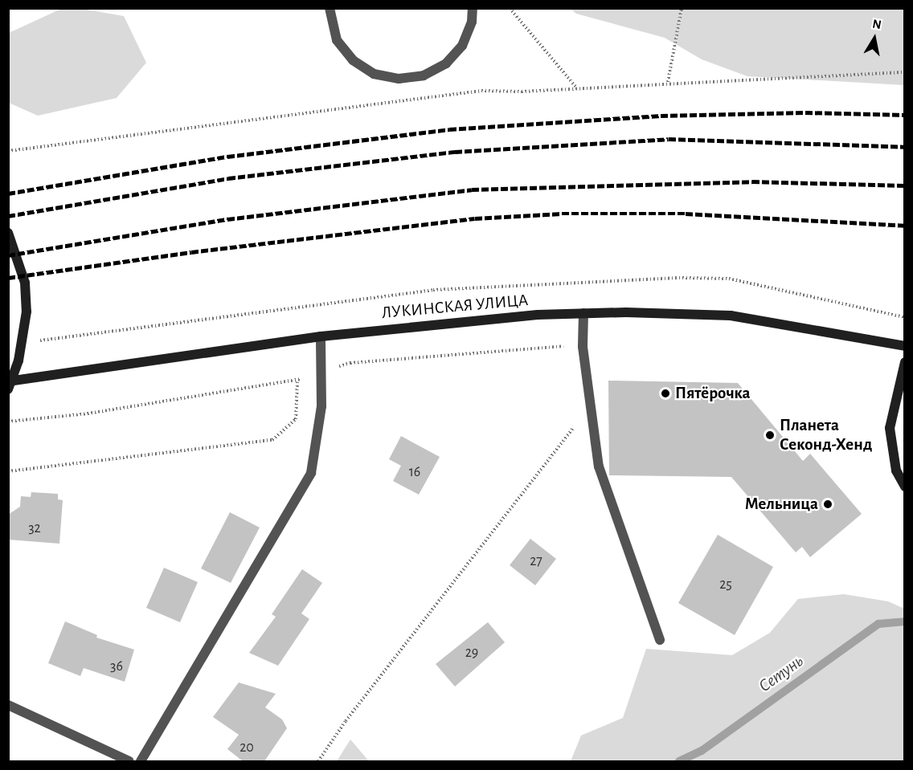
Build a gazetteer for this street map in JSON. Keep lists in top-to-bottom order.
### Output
{
  "streets": {
    "street": ["ЛУКИНСКАЯ УЛИЦА"]
  },
  "water": ["Сетунь"],
  "places": ["Пятёрочка", "Планета Секонд-Хенд", "Мельница"],
  "house_numbers": [
    "16",
    "32",
    "27",
    "25",
    "29",
    "36",
    "20"
  ],
  "north": "top"
}
